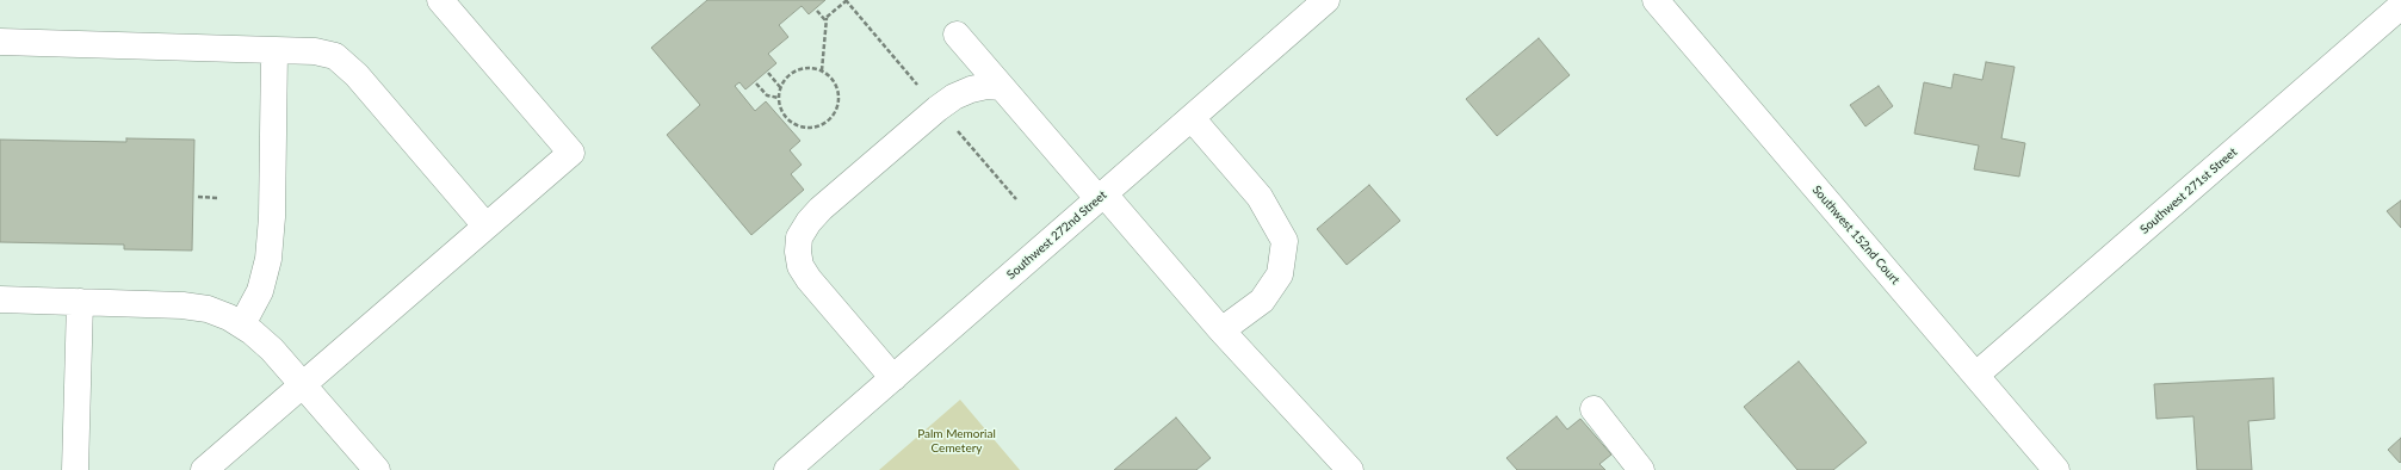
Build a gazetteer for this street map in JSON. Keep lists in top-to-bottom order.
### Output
{
  "streets": {
    "street": ["Southwest 271st Street", "Southwest 272nd Street", "Southwest 152nd Court"]
  },
  "crossings": [
    ["Southwest 271st Street", "Southwest 152nd Court"]
  ],
  "parks": ["Palm Memorial Cemetery"]
}
